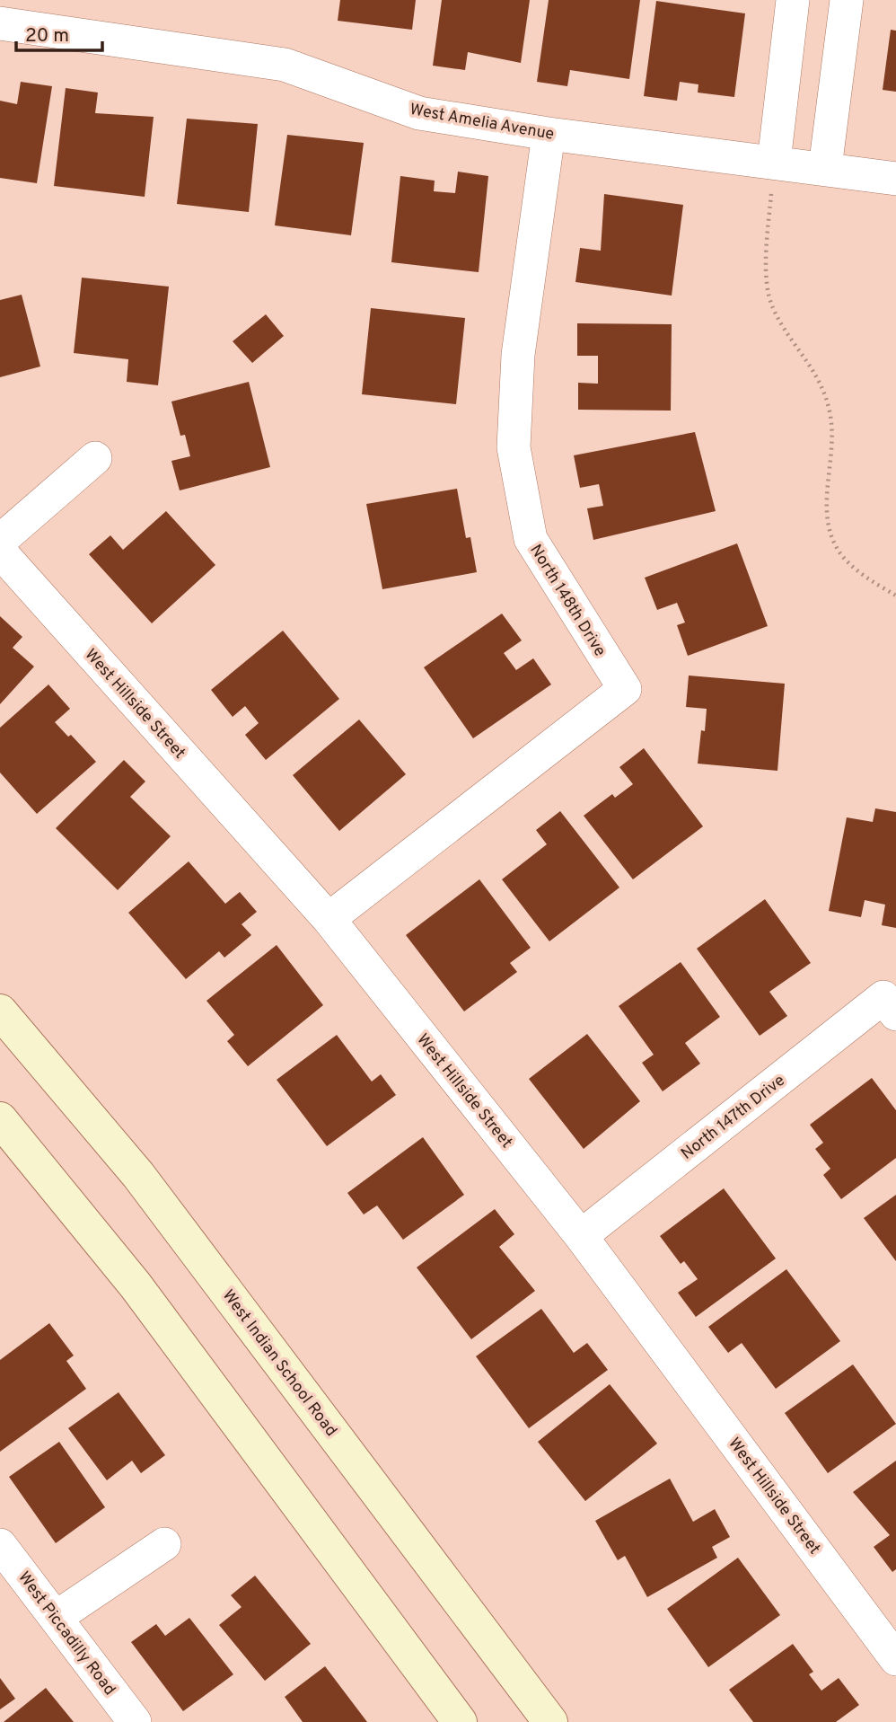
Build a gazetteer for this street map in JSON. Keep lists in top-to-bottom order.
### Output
{
  "streets": {
    "main road": ["West Indian School Road"],
    "street": [
      "West Amelia Avenue",
      "North 148th Drive",
      "West Hillside Street",
      "North 147th Drive",
      "West Piccadilly Road"
    ]
  },
  "crossings": [
    ["West Amelia Avenue", "North 148th Drive"],
    ["North 148th Drive", "West Hillside Street"],
    ["West Hillside Street", "North 147th Drive"]
  ],
  "scale_bar": "20 m"
}
